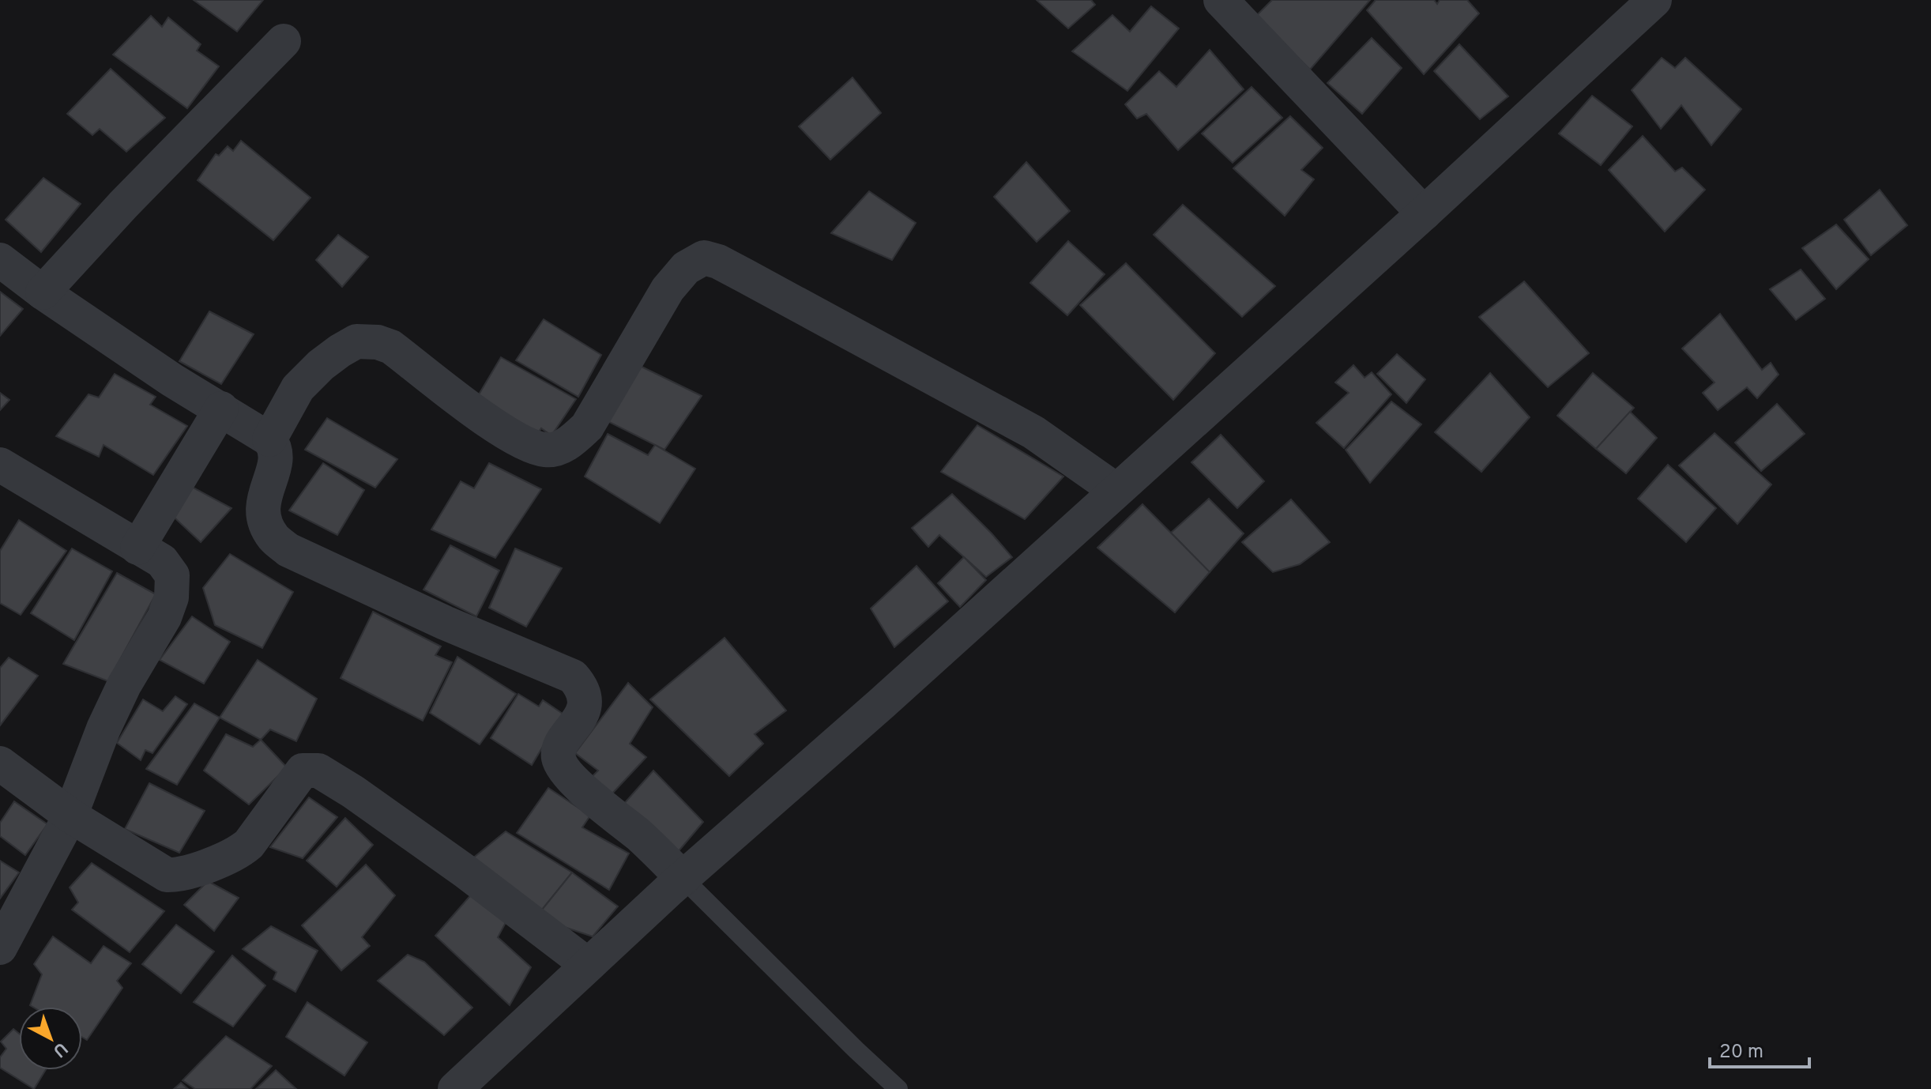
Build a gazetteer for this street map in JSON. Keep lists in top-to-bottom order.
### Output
{
  "scale_bar": "20 m",
  "north": "bottom right"
}
